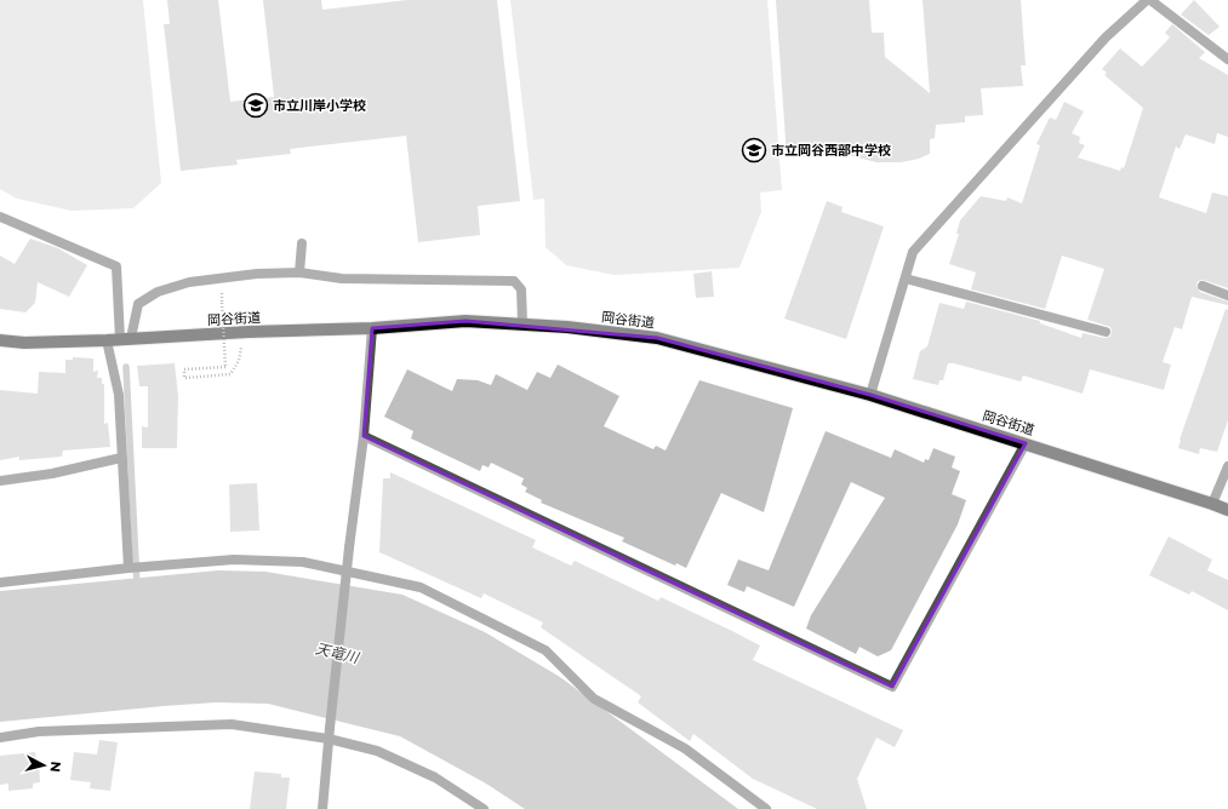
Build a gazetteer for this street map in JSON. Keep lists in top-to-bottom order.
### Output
{
  "streets": {
    "main road": ["岡谷街道"]
  },
  "water": ["天竜川"],
  "places": {
    "school or university": ["市立川岸小学校", "市立岡谷西部中学校"]
  },
  "north": "right"
}
